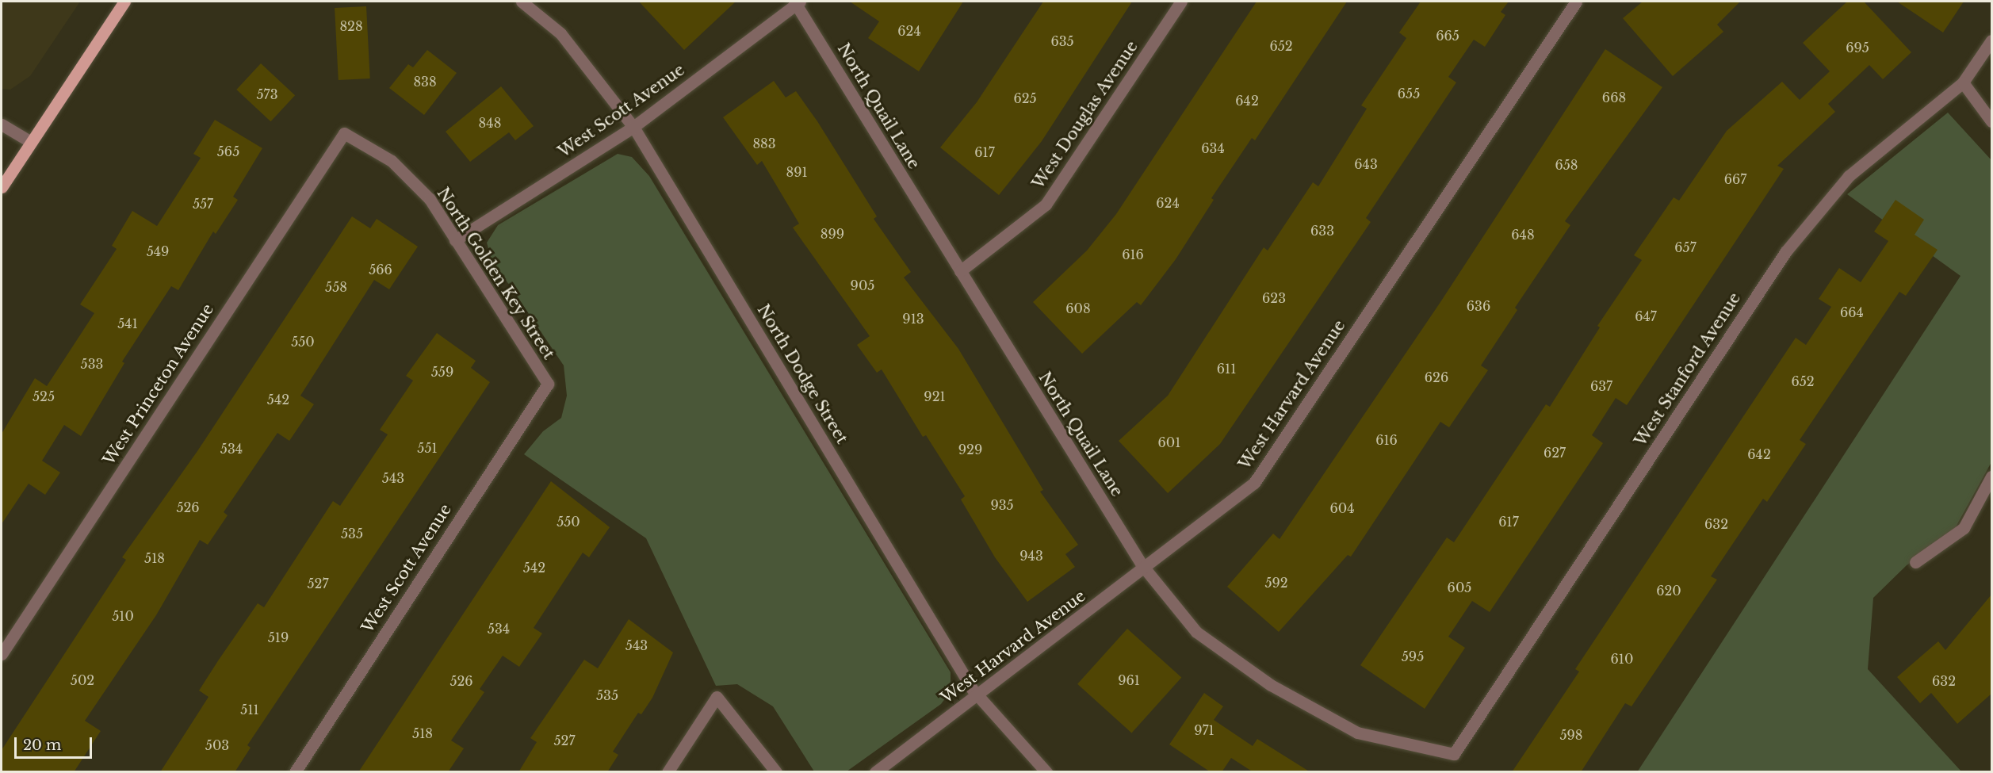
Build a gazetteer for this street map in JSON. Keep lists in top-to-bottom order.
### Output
{
  "streets": {
    "street": [
      "North Quail Lane",
      "West Scott Avenue",
      "West Douglas Avenue",
      "North Golden Key Street",
      "West Stanford Avenue",
      "North Dodge Street",
      "West Princeton Avenue",
      "West Harvard Avenue"
    ]
  },
  "crossings": [
    ["North Quail Lane", "West Scott Avenue"],
    ["North Quail Lane", "West Douglas Avenue"],
    ["North Quail Lane", "West Stanford Avenue"],
    ["North Quail Lane", "West Harvard Avenue"],
    ["West Scott Avenue", "North Golden Key Street"],
    ["West Scott Avenue", "North Dodge Street"],
    ["North Golden Key Street", "West Princeton Avenue"],
    ["North Dodge Street", "West Harvard Avenue"]
  ],
  "house_numbers": [
    "828",
    "624",
    "665",
    "635",
    "652",
    "695",
    "838",
    "655",
    "573",
    "668",
    "625",
    "642",
    "848",
    "883",
    "634",
    "565",
    "617",
    "643",
    "658",
    "891",
    "667",
    "624",
    "557",
    "633",
    "899",
    "648",
    "657",
    "549",
    "616",
    "566",
    "905",
    "558",
    "623",
    "636",
    "608",
    "664",
    "647",
    "913",
    "541",
    "550",
    "533",
    "611",
    "559",
    "626",
    "652",
    "637",
    "525",
    "921",
    "542",
    "616",
    "601",
    "551",
    "534",
    "929",
    "627",
    "642",
    "543",
    "935",
    "526",
    "604",
    "550",
    "617",
    "632",
    "535",
    "943",
    "518",
    "542",
    "592",
    "527",
    "605",
    "620",
    "510",
    "534",
    "519",
    "543",
    "595",
    "610",
    "502",
    "961",
    "526",
    "632",
    "535",
    "511",
    "971",
    "518",
    "598",
    "527",
    "503"
  ],
  "scale_bar": "20 m"
}
